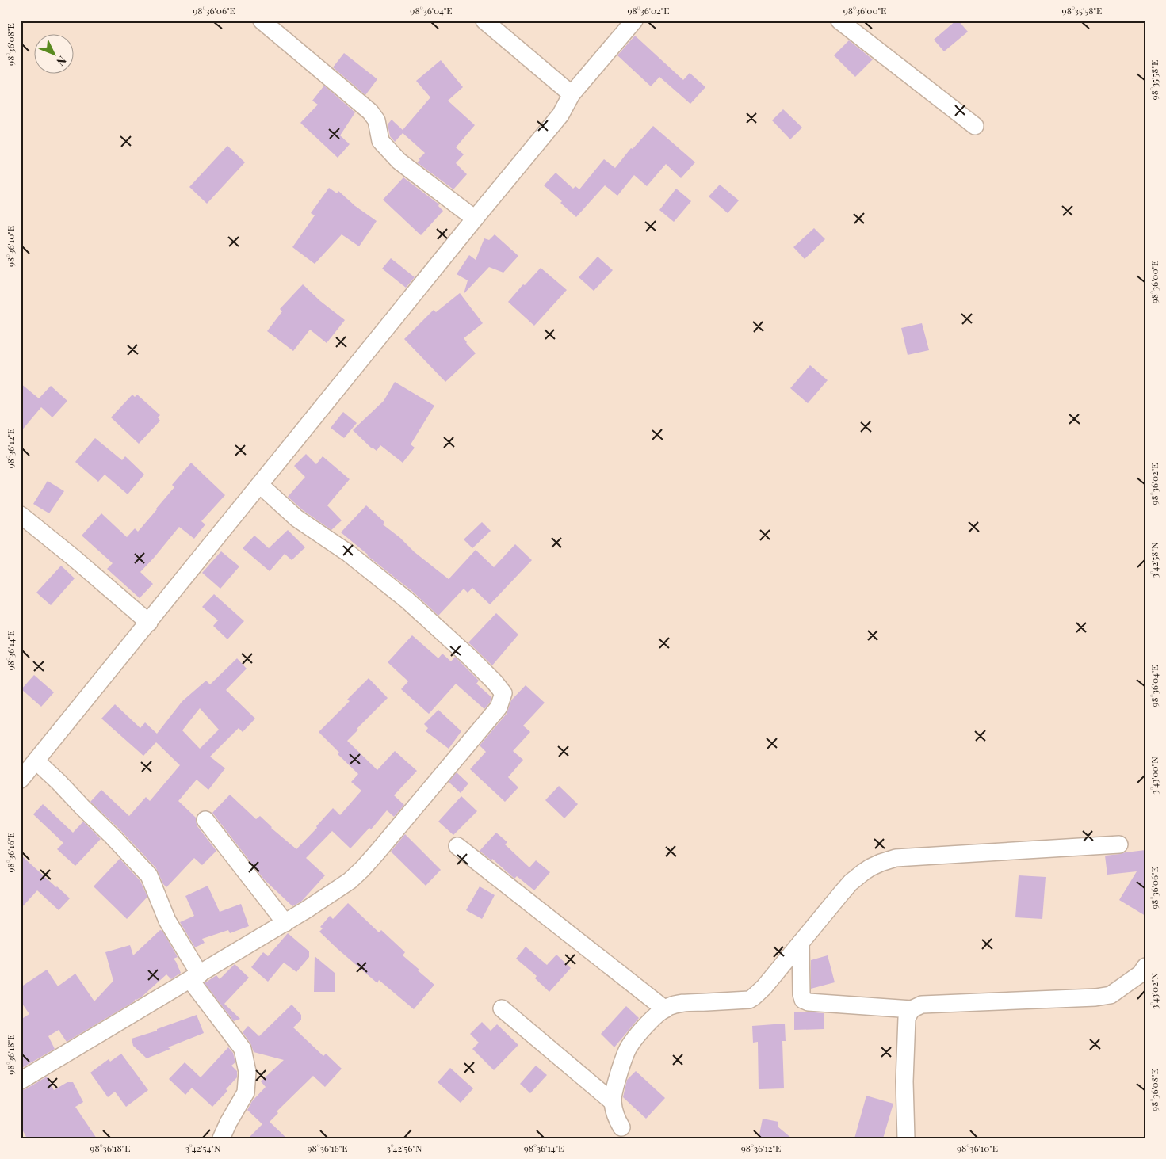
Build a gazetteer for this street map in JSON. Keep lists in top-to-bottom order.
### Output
{
  "north": "bottom right",
  "coordinates": [
    "98°36'06\"E",
    "98°36'04\"E",
    "98°36'02\"E",
    "98°36'00\"E",
    "98°35'58\"E",
    "98°36'08\"E",
    "98°36'10\"E",
    "98°36'12\"E",
    "3°42'58\"N",
    "98°36'14\"E",
    "3°43'00\"N",
    "98°36'16\"E",
    "3°43'02\"N",
    "98°36'18\"E",
    "3°42'54\"N",
    "3°42'56\"N"
  ]
}
